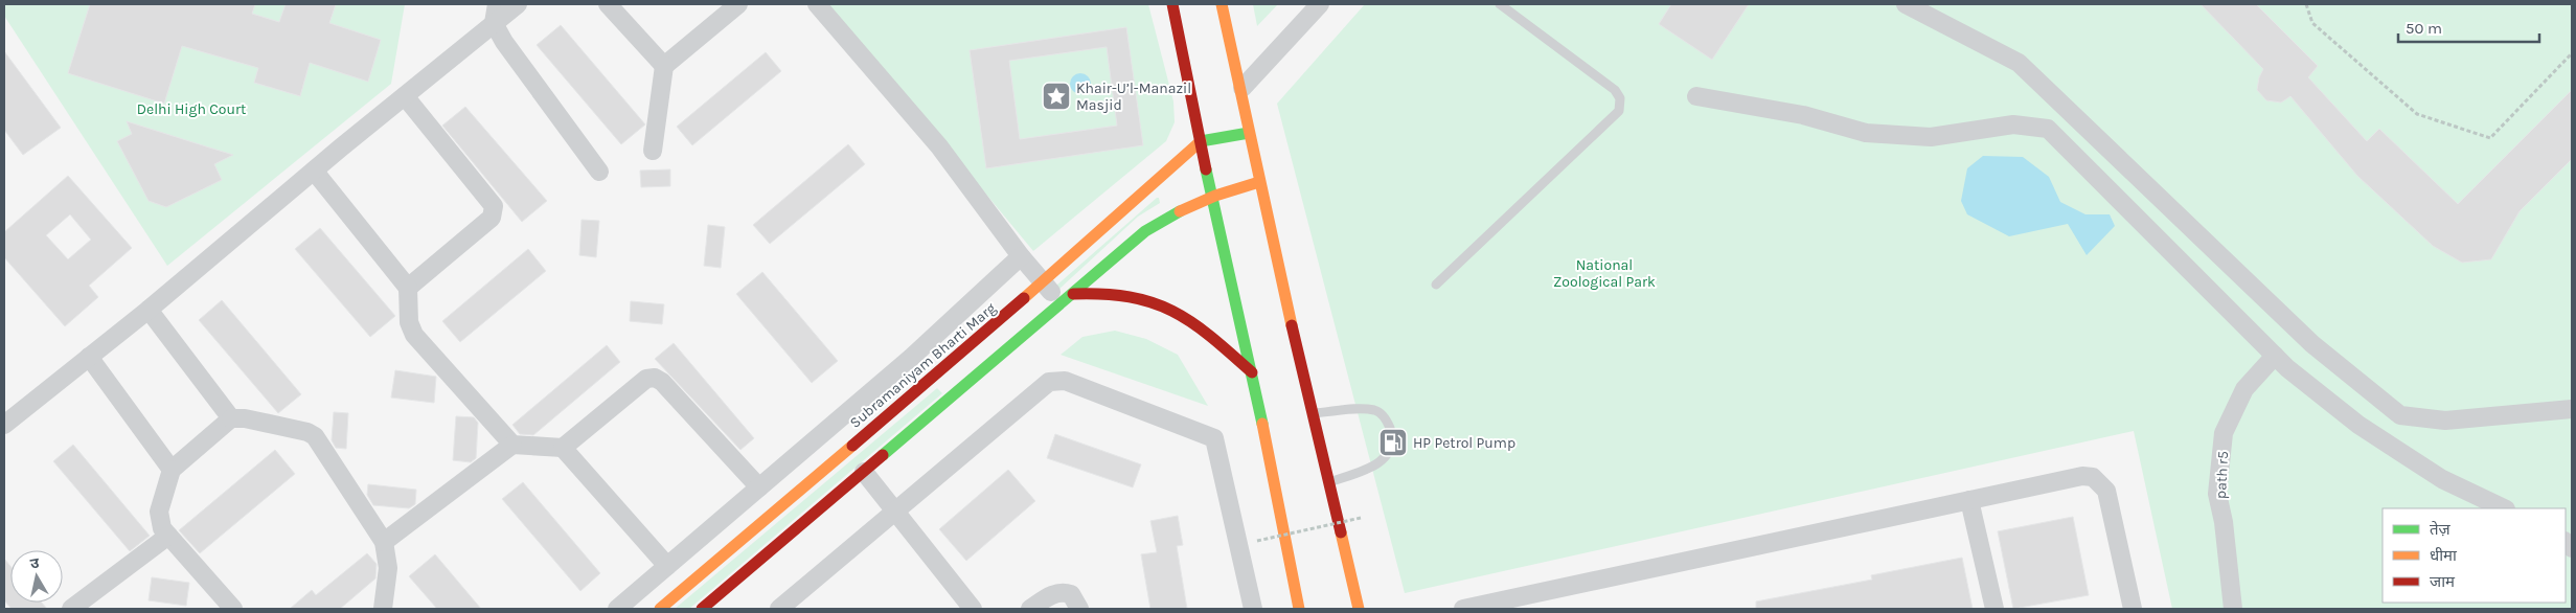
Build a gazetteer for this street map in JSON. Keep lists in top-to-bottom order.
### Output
{
  "streets": {
    "main road": ["Subramaniyam Bharti Marg"],
    "street": ["path r5"]
  },
  "parks": ["Delhi High Court", "National Zoological Park"],
  "places": {
    "place": ["Khair-U’l-Manazil Masjid"],
    "fuel station": ["HP Petrol Pump"]
  },
  "legend": ["तेज़", "धीमा", "जाम"],
  "scale_bar": "50 m",
  "north": "top"
}
